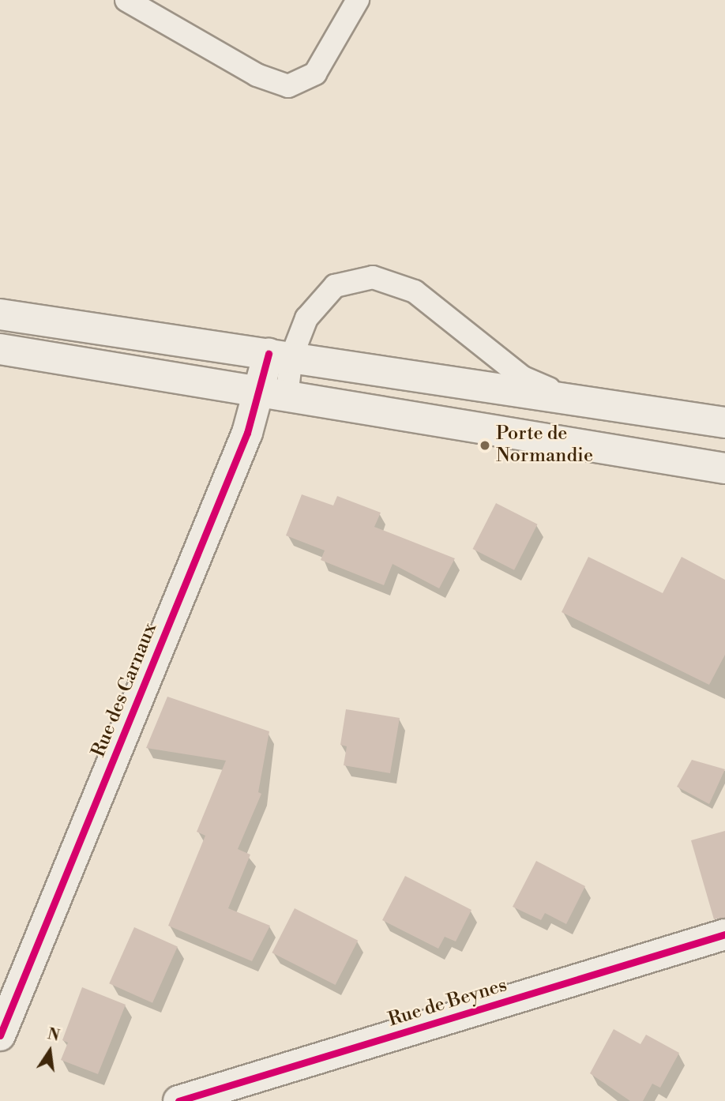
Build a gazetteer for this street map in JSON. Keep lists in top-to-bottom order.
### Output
{
  "streets": {
    "main road": ["Rue des Carnaux", "Rue de Beynes"]
  },
  "places": ["Porte de Normandie"],
  "north": "top"
}
